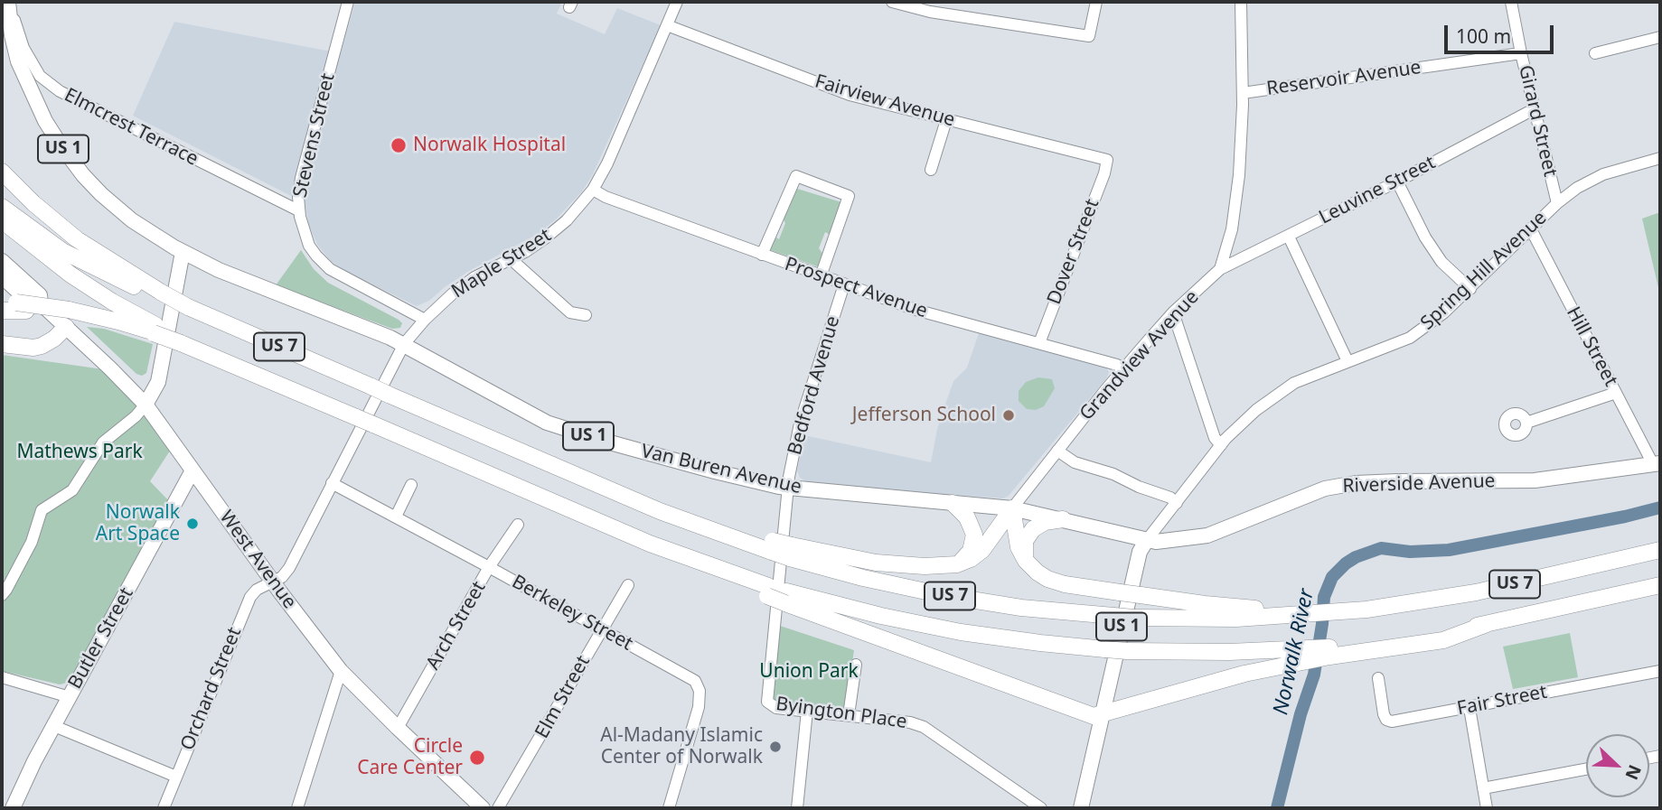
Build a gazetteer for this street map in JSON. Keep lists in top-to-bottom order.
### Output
{
  "streets": {
    "highway": ["US 7"],
    "main road": [
      "US 1",
      "Van Buren Avenue",
      "Riverside Avenue",
      "West Avenue",
      "Butler Street"
    ],
    "street": [
      "Reservoir Avenue",
      "Fairview Avenue",
      "Girard Street",
      "Elmcrest Terrace",
      "Stevens Street",
      "Leuvine Street",
      "Dover Street",
      "Maple Street",
      "Spring Hill Avenue",
      "Prospect Avenue",
      "Hill Street",
      "Grandview Avenue",
      "Bedford Avenue",
      "Berkeley Street",
      "Arch Street",
      "Orchard Street",
      "Elm Street",
      "Fair Street",
      "Byington Place"
    ]
  },
  "crossings": [
    ["Reservoir Avenue", "Girard Street"],
    ["Fairview Avenue", "Dover Street"],
    ["Fairview Avenue", "Maple Street"],
    ["Girard Street", "Leuvine Street"],
    ["Girard Street", "Spring Hill Avenue"],
    ["Elmcrest Terrace", "Stevens Street"],
    ["Elmcrest Terrace", "US 1"],
    ["Stevens Street", "Maple Street"],
    ["US 1", "Spring Hill Avenue"],
    ["US 1", "Van Buren Avenue"],
    ["US 1", "Riverside Avenue"],
    ["Leuvine Street", "Grandview Avenue"],
    ["Dover Street", "Prospect Avenue"],
    ["Maple Street", "Prospect Avenue"],
    ["Maple Street", "Van Buren Avenue"],
    ["Maple Street", "West Avenue"],
    ["Maple Street", "Berkeley Street"],
    ["Maple Street", "Orchard Street"],
    ["Spring Hill Avenue", "Hill Street"],
    ["Spring Hill Avenue", "Van Buren Avenue"],
    ["Spring Hill Avenue", "Riverside Avenue"],
    ["Prospect Avenue", "Grandview Avenue"],
    ["Prospect Avenue", "Bedford Avenue"],
    ["Hill Street", "Riverside Avenue"],
    ["Grandview Avenue", "Van Buren Avenue"],
    ["Bedford Avenue", "Van Buren Avenue"],
    ["Bedford Avenue", "Byington Place"],
    ["Van Buren Avenue", "Riverside Avenue"],
    ["West Avenue", "Arch Street"],
    ["West Avenue", "Butler Street"],
    ["West Avenue", "Orchard Street"],
    ["Berkeley Street", "Arch Street"],
    ["Berkeley Street", "Elm Street"]
  ],
  "water": ["Norwalk River"],
  "parks": ["Mathews Park", "Union Park"],
  "places": [
    "Norwalk Hospital",
    "Jefferson School",
    "Norwalk Art Space",
    "Al-Madany Islamic Center of Norwalk",
    "Circle Care Center"
  ],
  "scale_bar": "100 m",
  "north": "bottom right"
}
